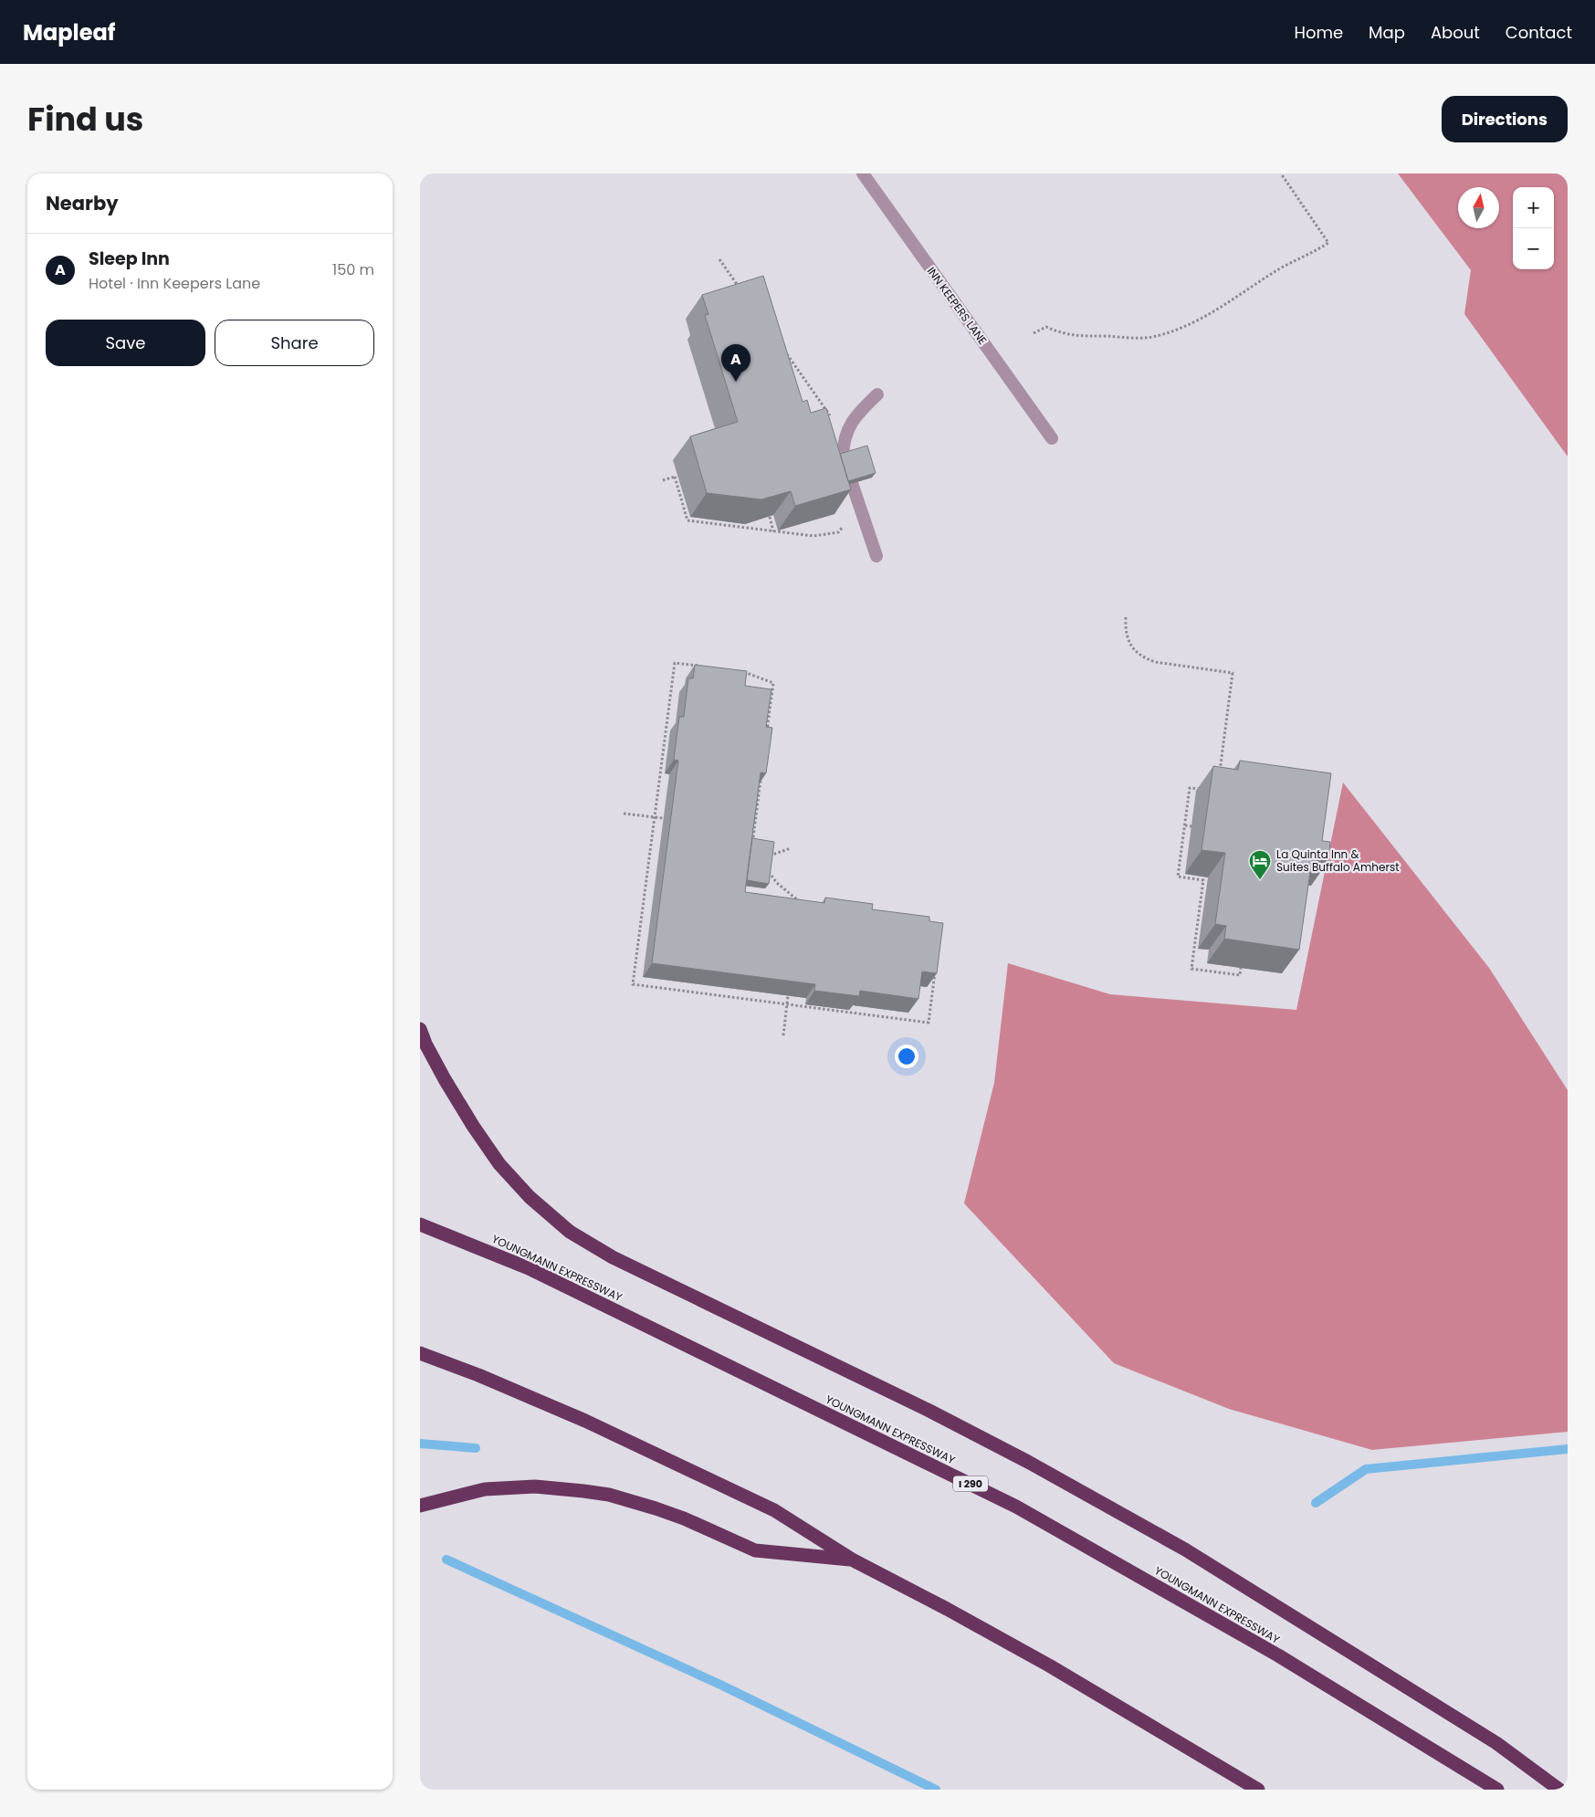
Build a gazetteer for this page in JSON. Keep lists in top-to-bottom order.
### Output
{
  "streets": {
    "highway": ["YOUNGMANN EXPRESSWAY", "I 290"],
    "street": ["INN KEEPERS LANE"]
  },
  "places": {
    "hotel": ["La Quinta Inn & Suites Buffalo Amherst"]
  },
  "north": "top",
  "page": {
    "header": "Mapleaf",
    "nav": [
      "Home",
      "Map",
      "About",
      "Contact"
    ],
    "title": "Find us",
    "buttons": [
      "Directions",
      ["Save", "Share"]
    ],
    "heading": "Nearby",
    "map_buttons": ["+", "−"],
    "list": [
      {
        "mark": "A",
        "name": "Sleep Inn",
        "note": "Hotel · Inn Keepers Lane",
        "value": "150 m"
      }
    ],
    "pins": "A"
  }
}
